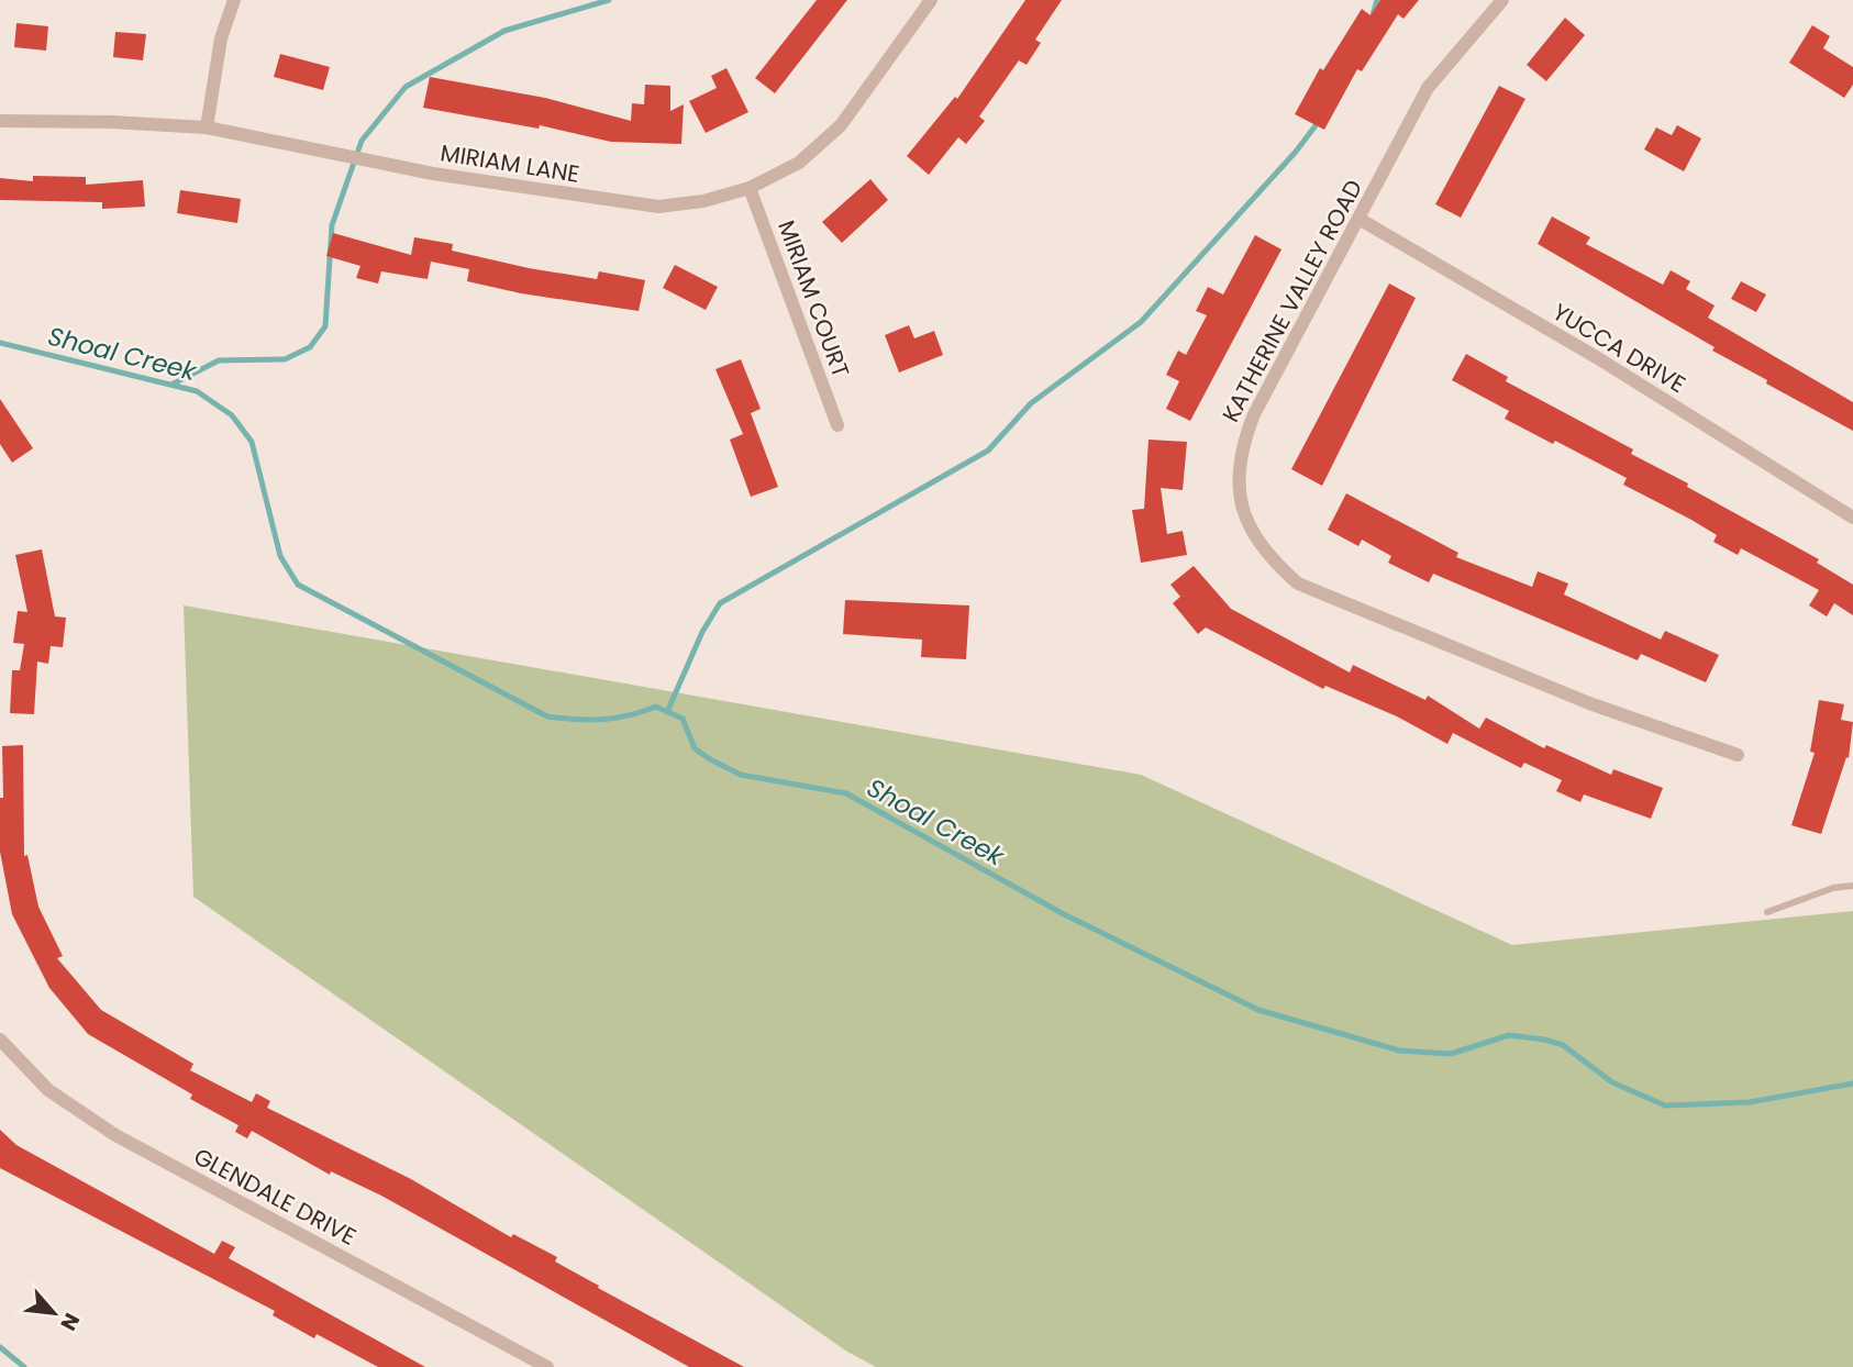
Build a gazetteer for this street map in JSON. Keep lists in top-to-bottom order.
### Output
{
  "streets": {
    "street": [
      "MIRIAM LANE",
      "MIRIAM COURT",
      "KATHERINE VALLEY ROAD",
      "YUCCA DRIVE",
      "GLENDALE DRIVE"
    ]
  },
  "crossings": [
    ["MIRIAM LANE", "MIRIAM COURT"],
    ["KATHERINE VALLEY ROAD", "YUCCA DRIVE"]
  ],
  "water": ["Shoal Creek"],
  "north": "bottom right"
}
